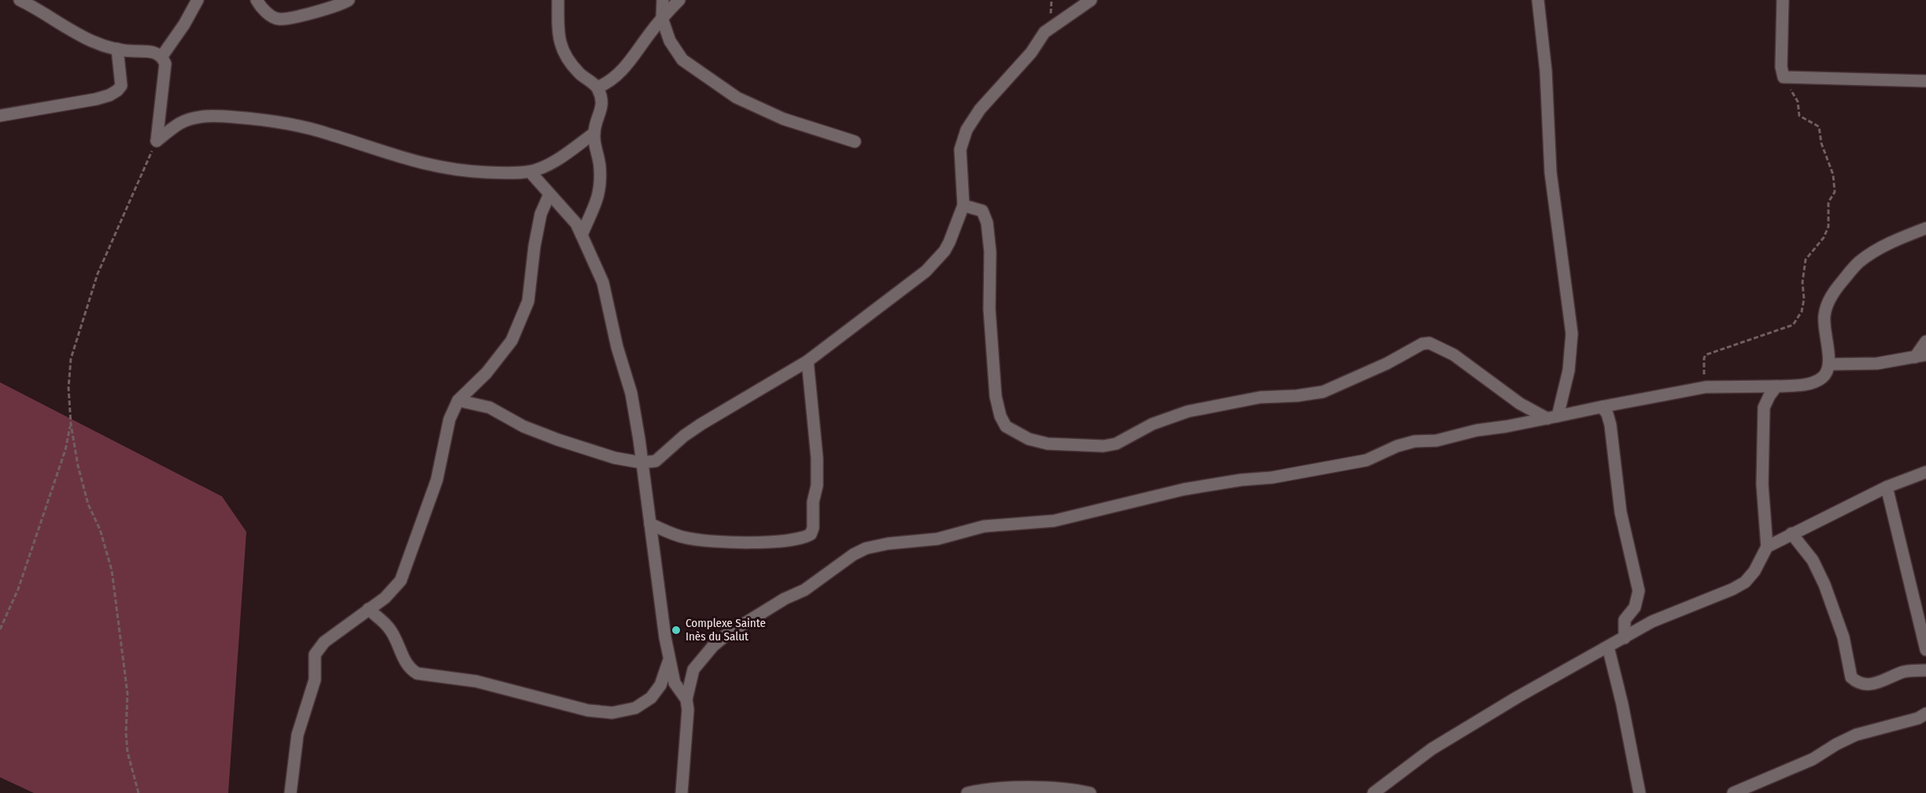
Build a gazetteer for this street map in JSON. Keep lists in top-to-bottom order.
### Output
{
  "places": ["Complexe Sainte Inès du Salut"]
}
